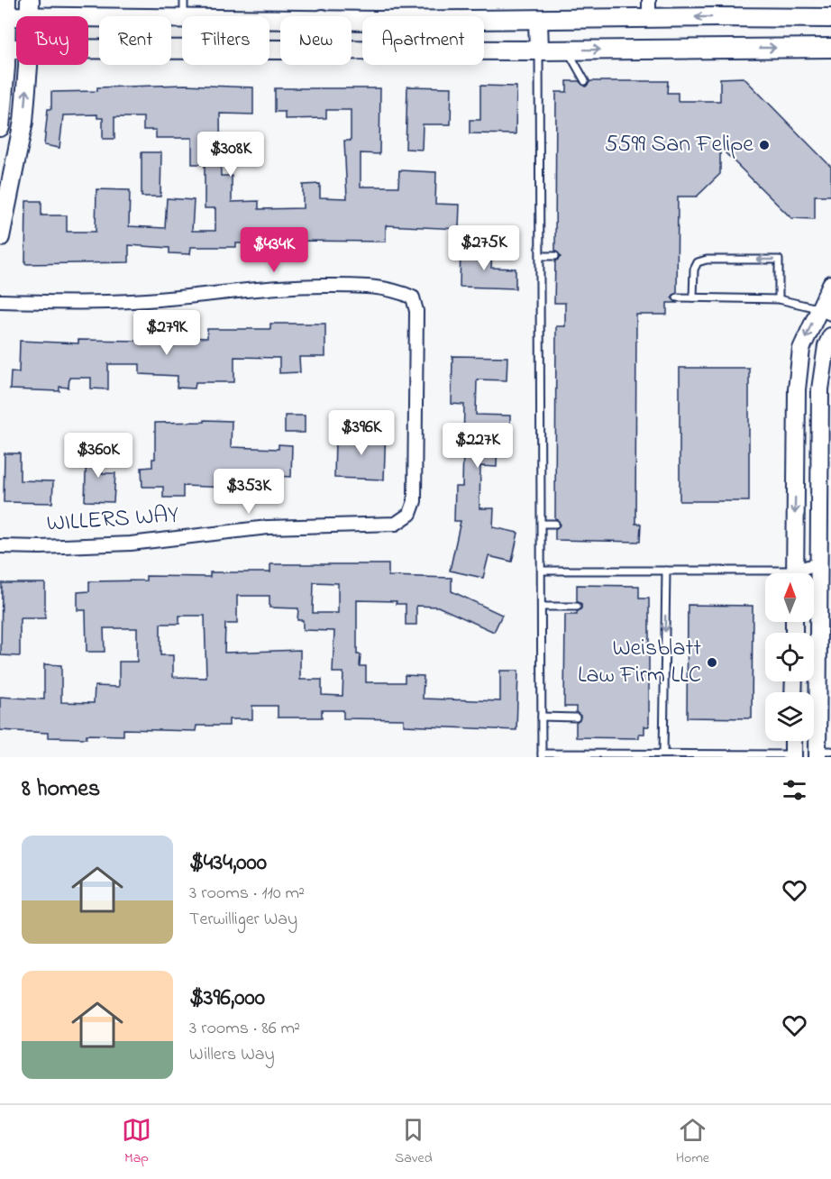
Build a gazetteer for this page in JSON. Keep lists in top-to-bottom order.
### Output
{
  "streets": {
    "street": ["WILLERS WAY"]
  },
  "places": ["5599 San Felipe", "Weisblatt Law Firm LLC"],
  "north": "top",
  "page": {
    "chip": [
      "Buy",
      "Rent",
      "Filters",
      "New",
      "Apartment"
    ],
    "price": [
      "$308K",
      "$275K",
      "$434K",
      "$279K",
      "$396K",
      "$227K",
      "$360K",
      "$353K"
    ],
    "heading": "8 homes",
    "list": [
      {
        "name": "$434,000",
        "note": "3 rooms · 110 m² · Terwilliger Way"
      },
      {
        "name": "$396,000",
        "note": "3 rooms · 86 m² · Willers Way"
      }
    ],
    "tabs": ["Map", "Saved", "Home"]
  }
}
